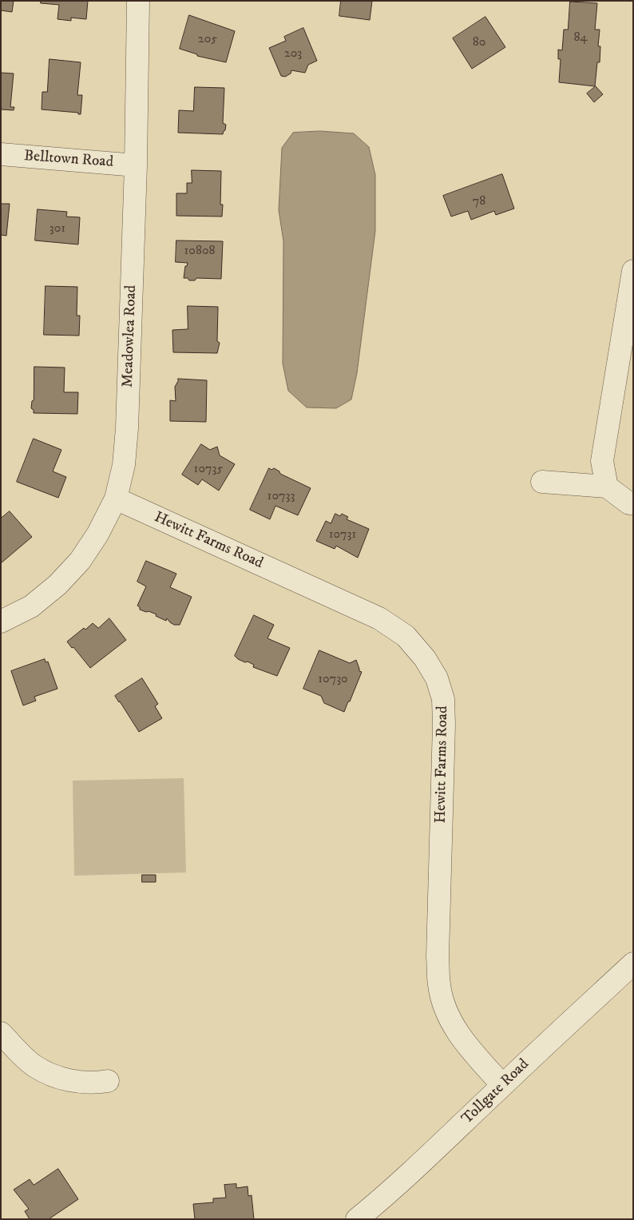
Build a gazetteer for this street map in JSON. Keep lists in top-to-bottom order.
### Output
{
  "streets": {
    "street": [
      "Belltown Road",
      "Meadowlea Road",
      "Hewitt Farms Road",
      "Tollgate Road"
    ]
  },
  "crossings": [
    ["Belltown Road", "Meadowlea Road"],
    ["Meadowlea Road", "Hewitt Farms Road"],
    ["Hewitt Farms Road", "Tollgate Road"]
  ],
  "house_numbers": [
    "84",
    "205",
    "80",
    "203",
    "78",
    "301",
    "10808",
    "10735",
    "10733",
    "10731",
    "10730"
  ]
}
